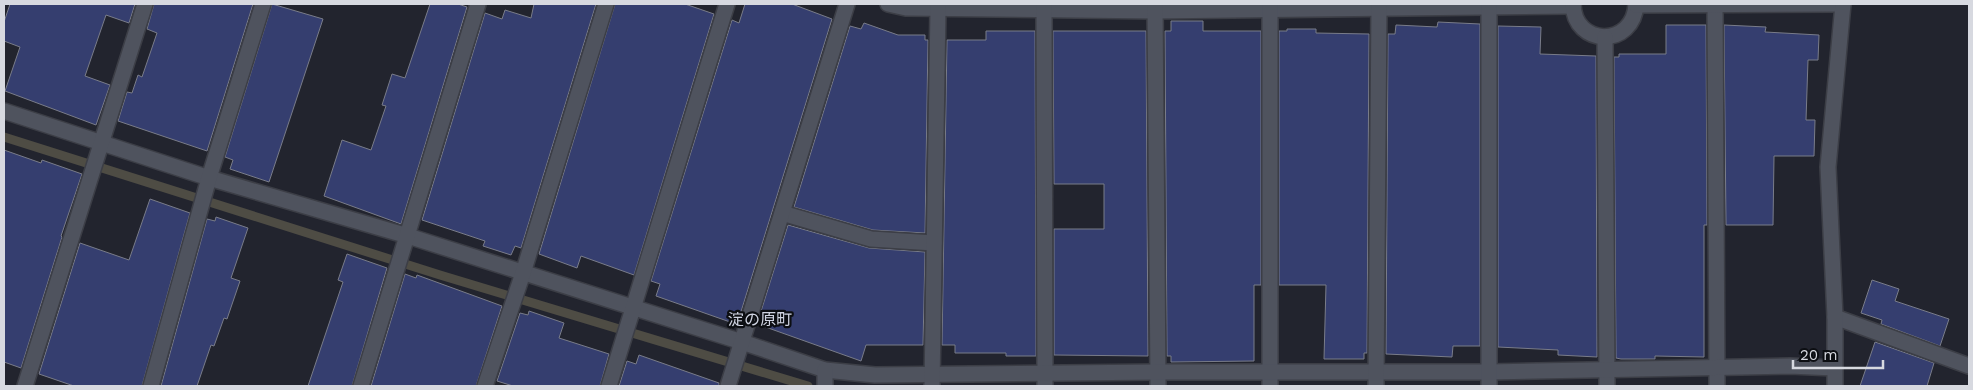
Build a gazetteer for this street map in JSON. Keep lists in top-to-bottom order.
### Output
{
  "districts": ["淀の原町"],
  "scale_bar": "20 m"
}
